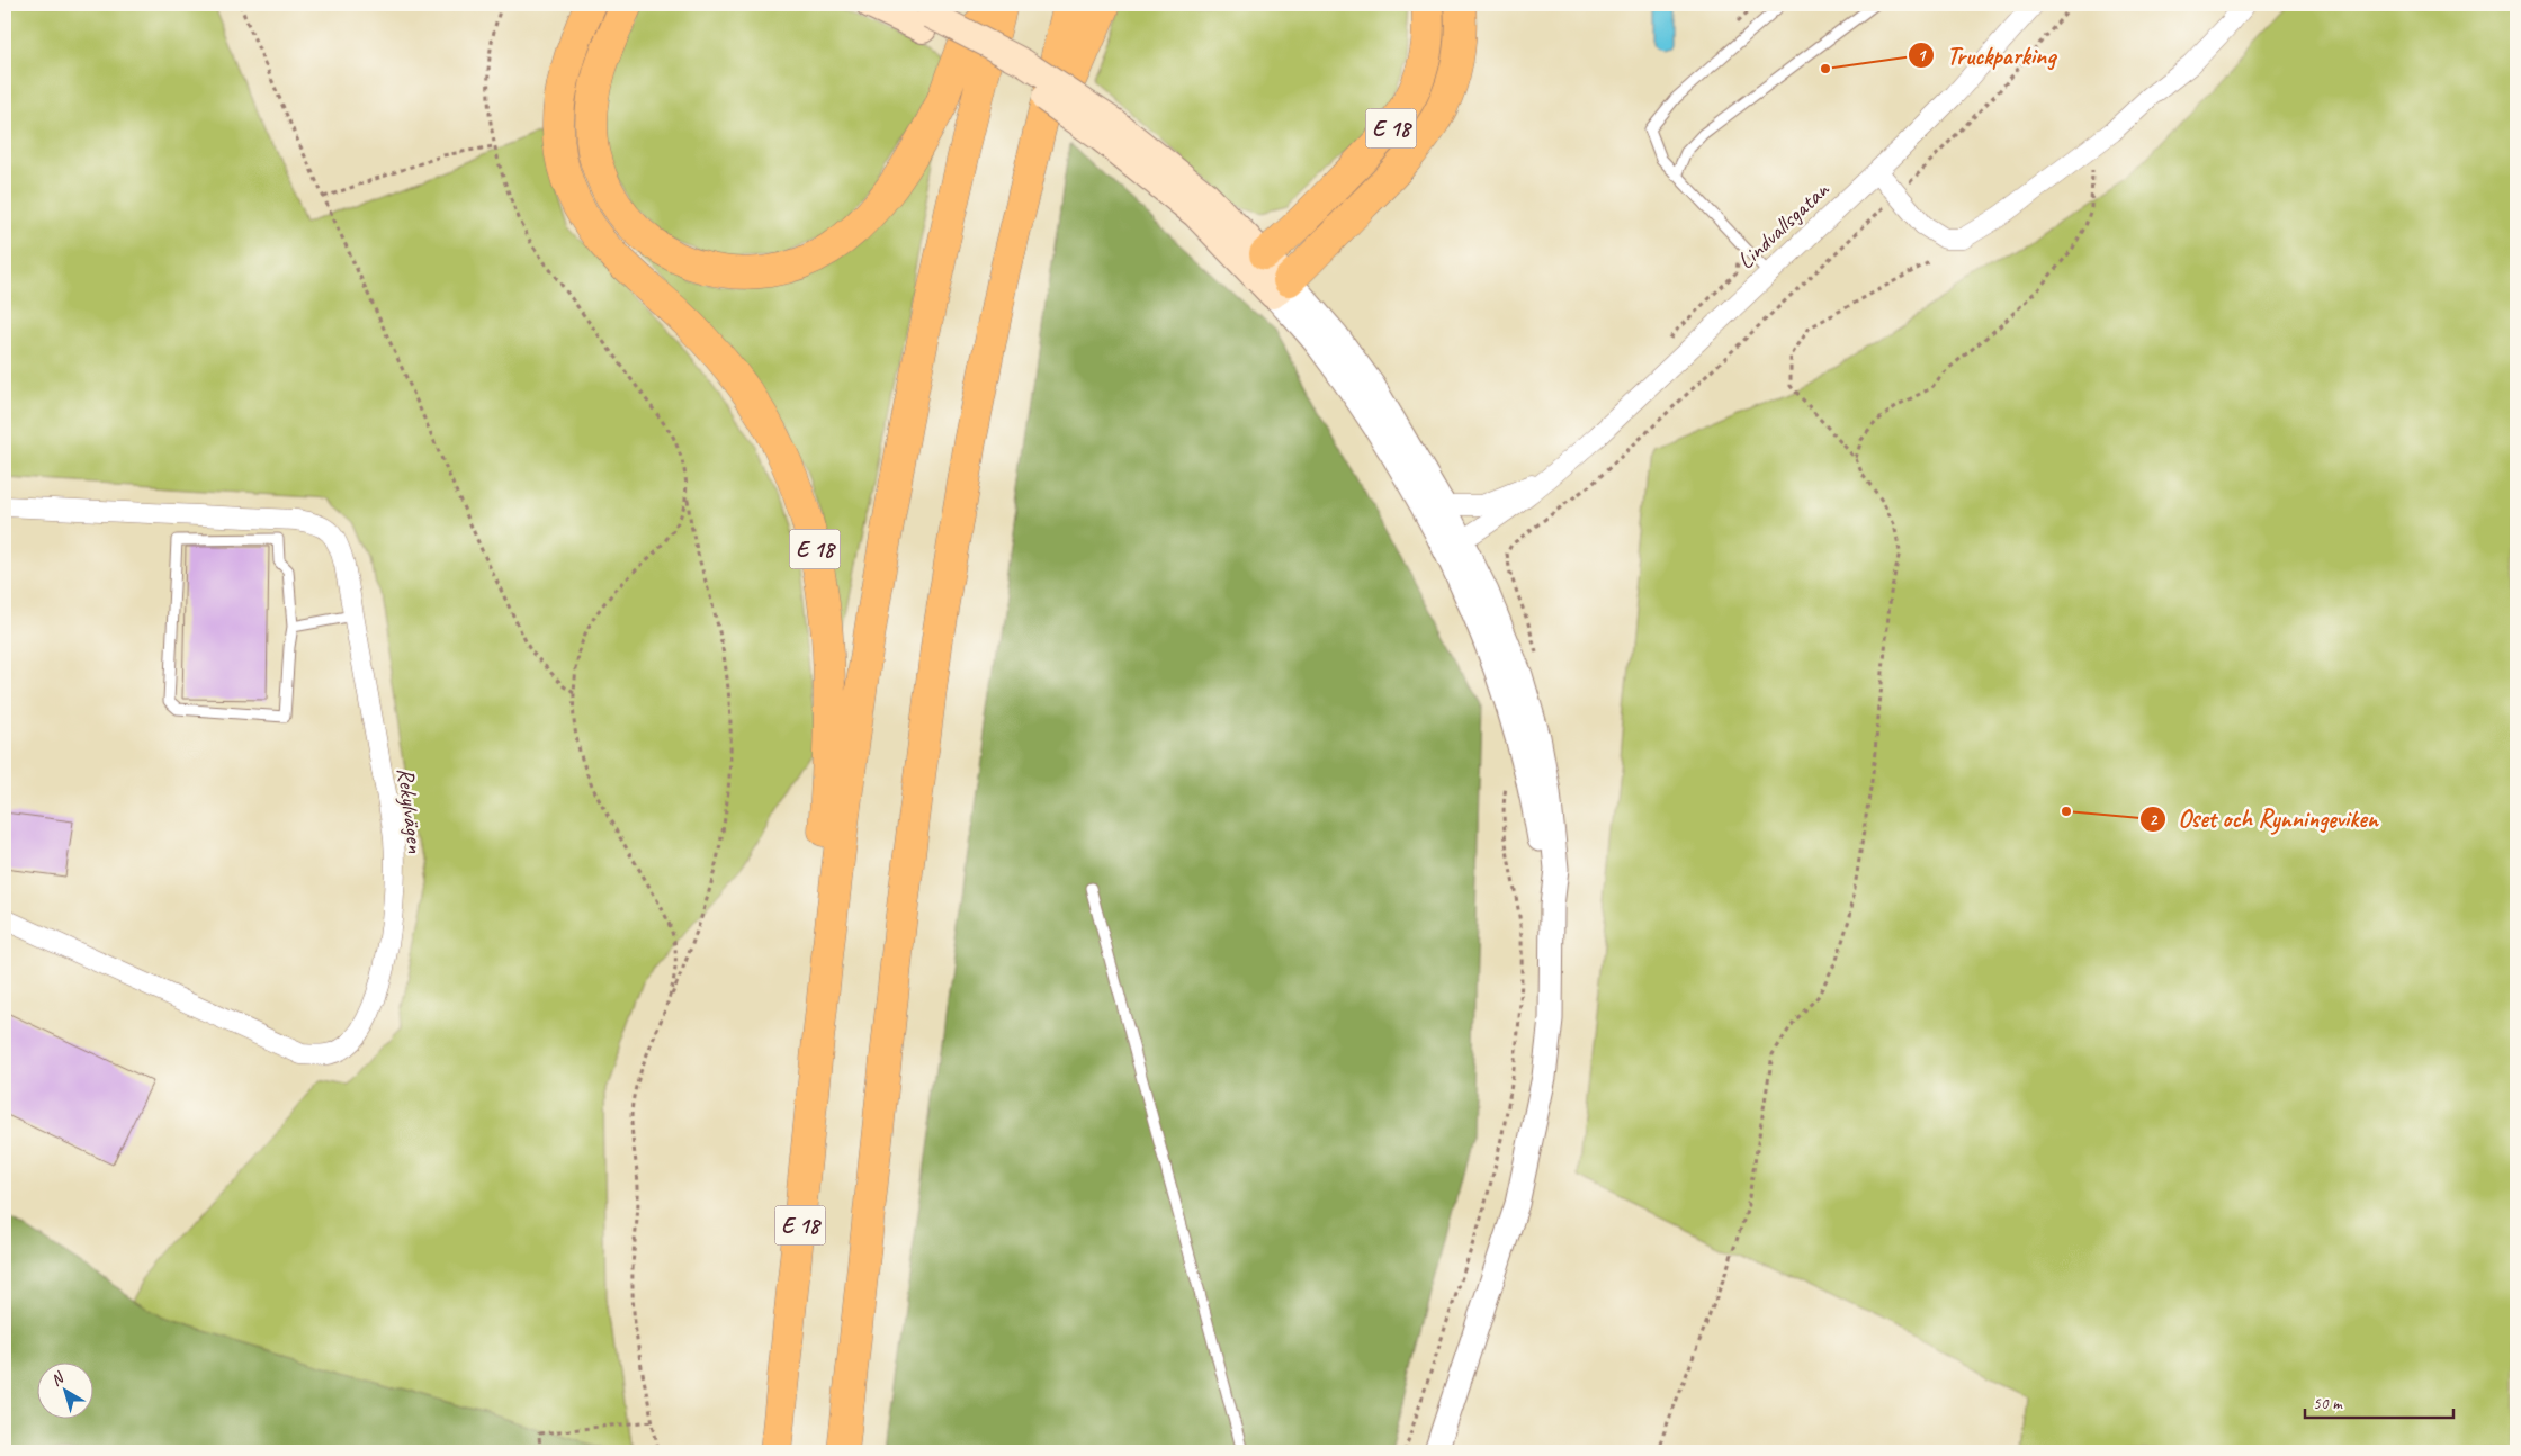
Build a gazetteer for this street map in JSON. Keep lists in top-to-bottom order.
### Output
{
  "streets": {
    "highway": ["E 18"],
    "street": ["Lindvallsgatan", "Rekylvägen"]
  },
  "places": ["Truckparking", "Oset och Rynningeviken"],
  "scale_bar": "50 m",
  "north": "top left"
}
